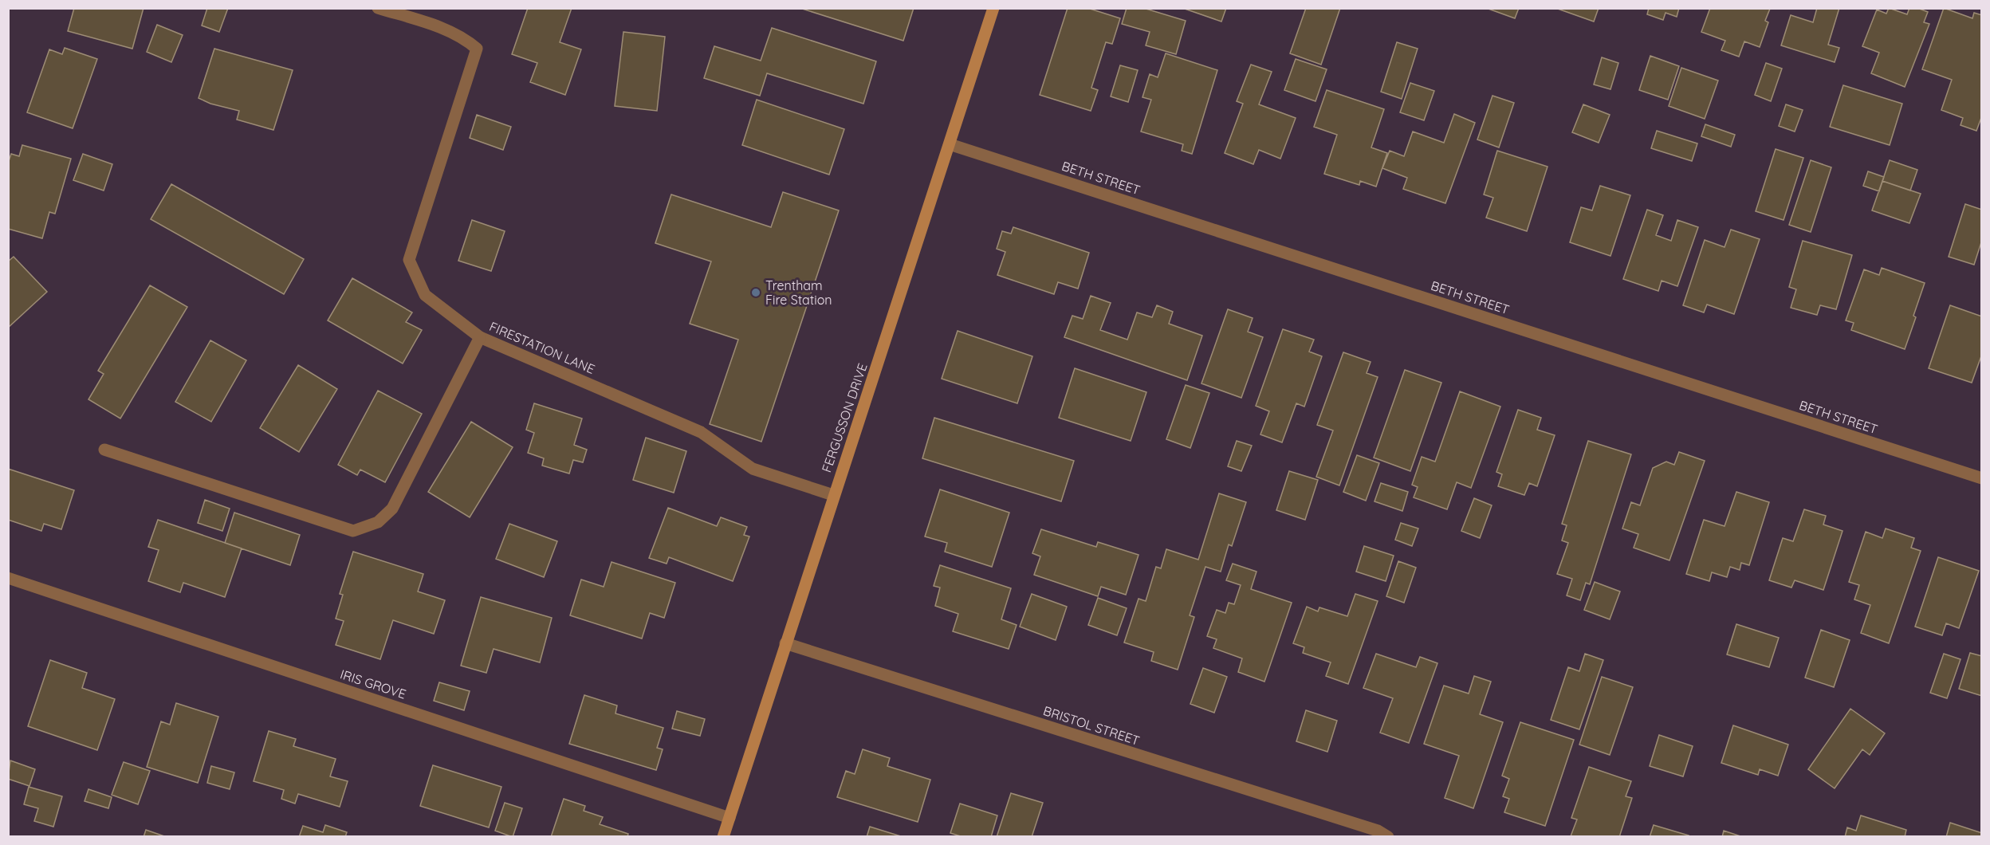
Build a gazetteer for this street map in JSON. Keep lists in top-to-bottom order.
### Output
{
  "streets": {
    "main road": ["FERGUSSON DRIVE"],
    "street": [
      "BETH STREET",
      "FIRESTATION LANE",
      "IRIS GROVE",
      "BRISTOL STREET"
    ]
  },
  "crossings": [
    ["BETH STREET", "FERGUSSON DRIVE"],
    ["FIRESTATION LANE", "FERGUSSON DRIVE"],
    ["FERGUSSON DRIVE", "IRIS GROVE"],
    ["FERGUSSON DRIVE", "BRISTOL STREET"]
  ],
  "places": ["Trentham Fire Station"]
}
